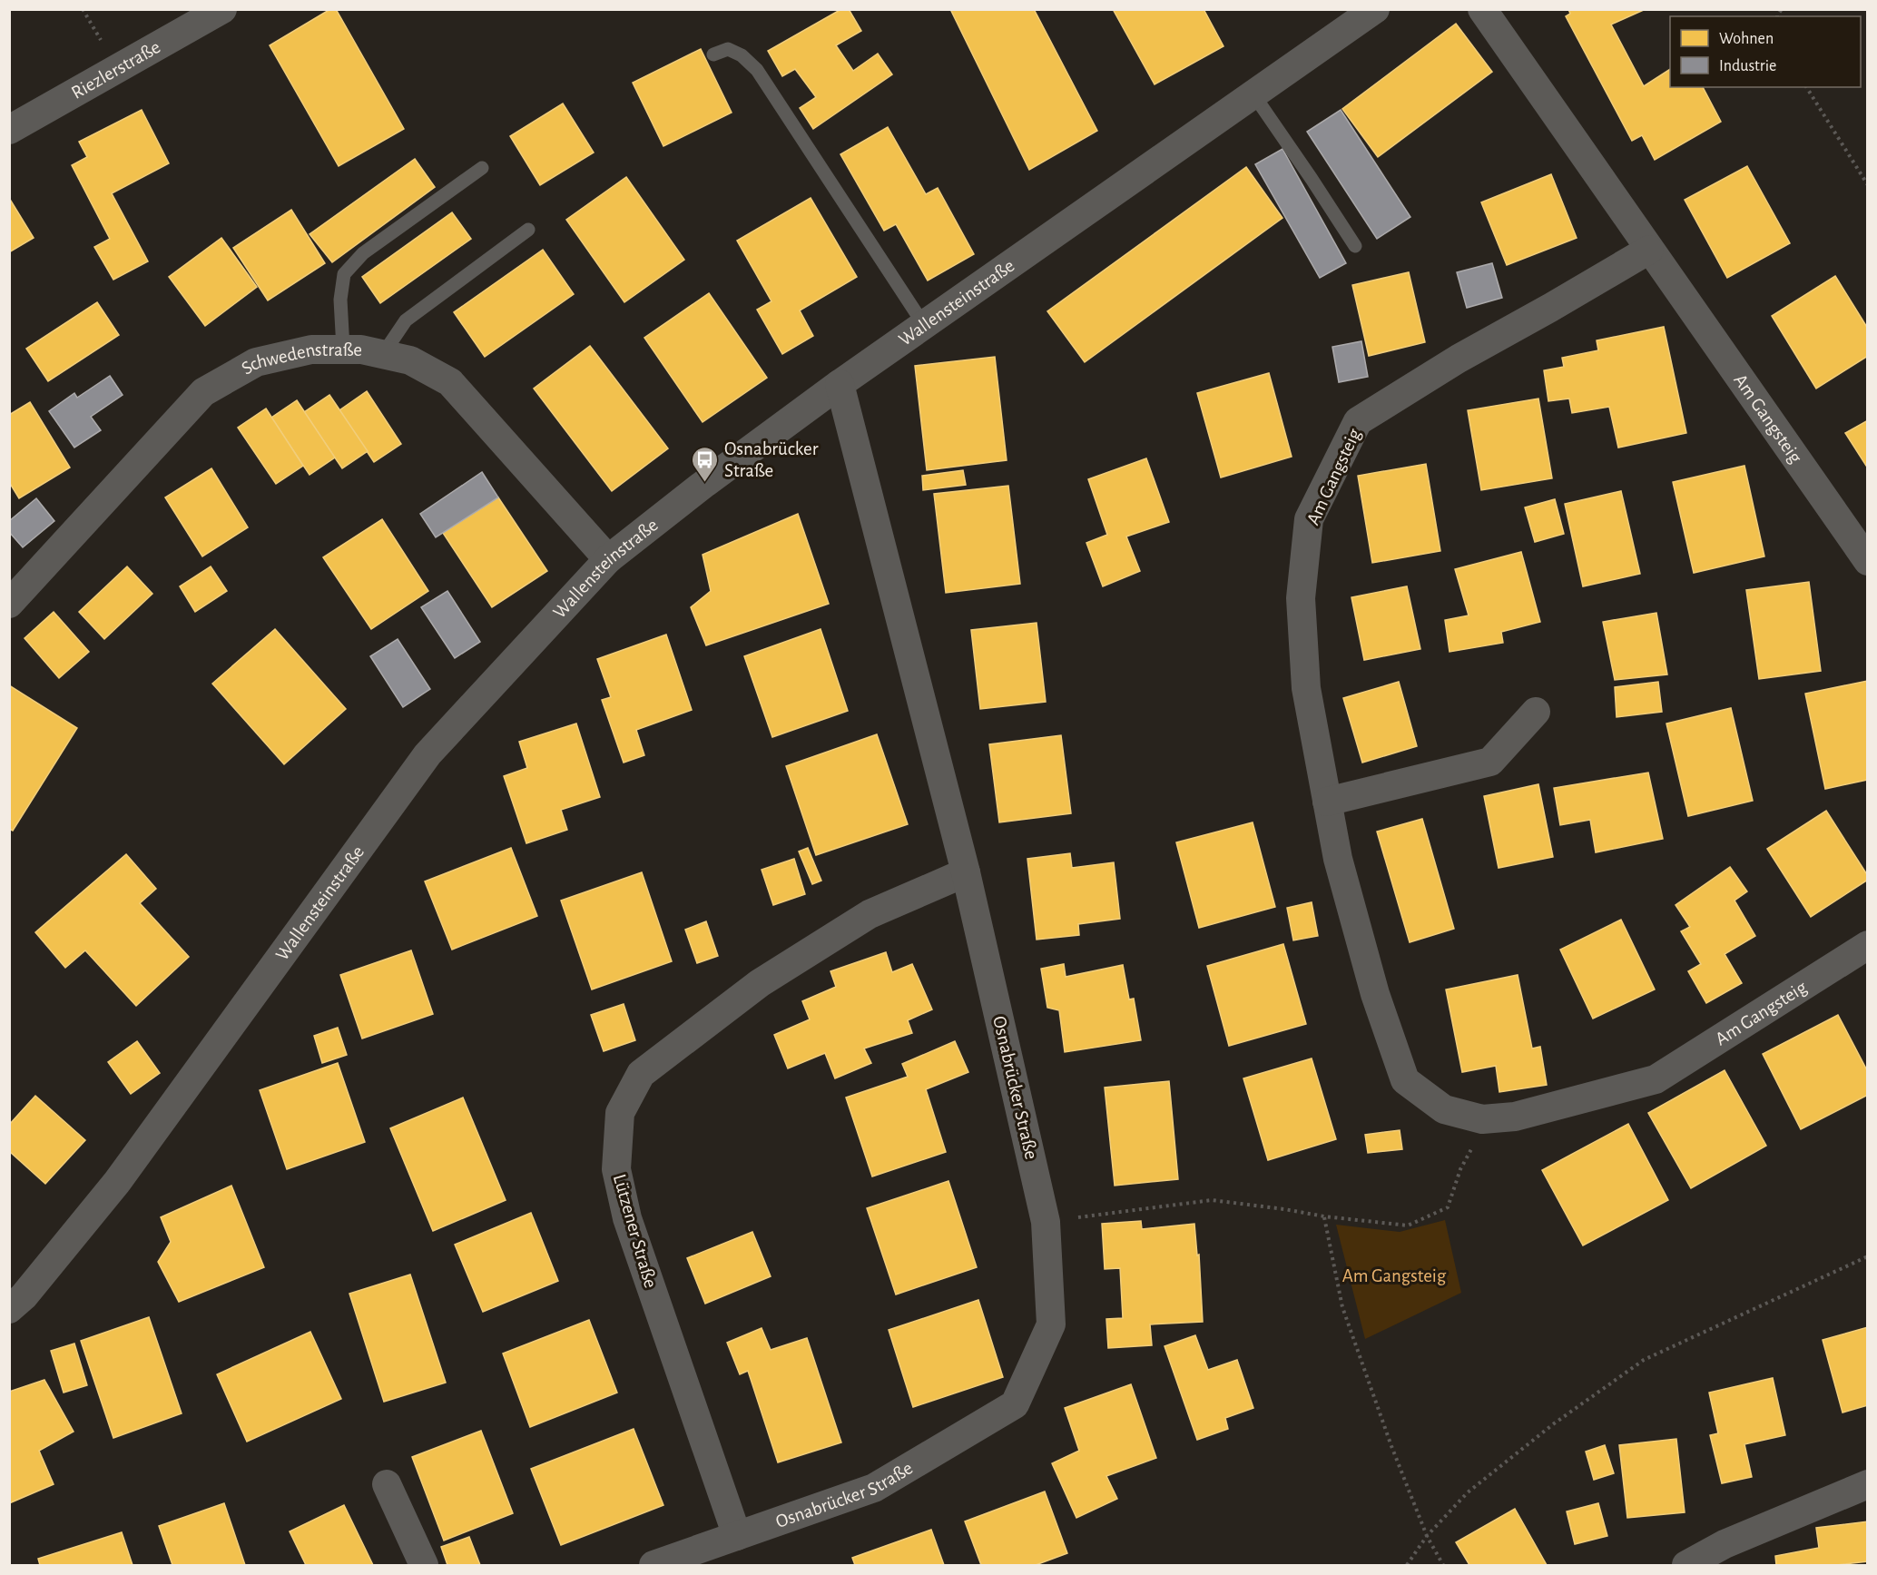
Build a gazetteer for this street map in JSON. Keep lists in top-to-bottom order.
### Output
{
  "streets": {
    "street": [
      "Riezlerstraße",
      "Wallensteinstraße",
      "Schwedenstraße",
      "Am Gangsteig",
      "Osnabrücker Straße",
      "Lützener Straße"
    ]
  },
  "crossings": [
    ["Wallensteinstraße", "Schwedenstraße"],
    ["Wallensteinstraße", "Osnabrücker Straße"],
    ["Osnabrücker Straße", "Lützener Straße"]
  ],
  "parks": ["Am Gangsteig"],
  "places": {
    "bus stop": ["Osnabrücker Straße"]
  },
  "legend": ["Wohnen", "Industrie"]
}
